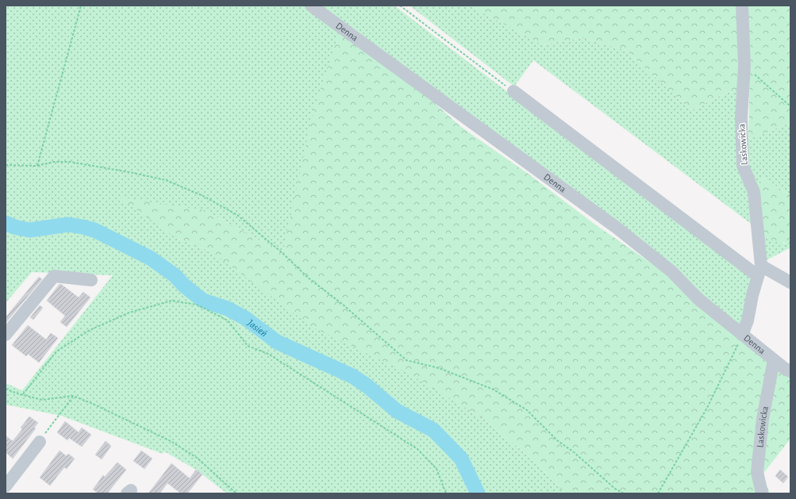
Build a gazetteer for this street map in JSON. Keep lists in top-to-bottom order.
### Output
{
  "streets": {
    "street": ["Denna", "Laskowicka"]
  },
  "crossings": [
    ["Denna", "Laskowicka"]
  ],
  "water": ["Jasień"]
}
